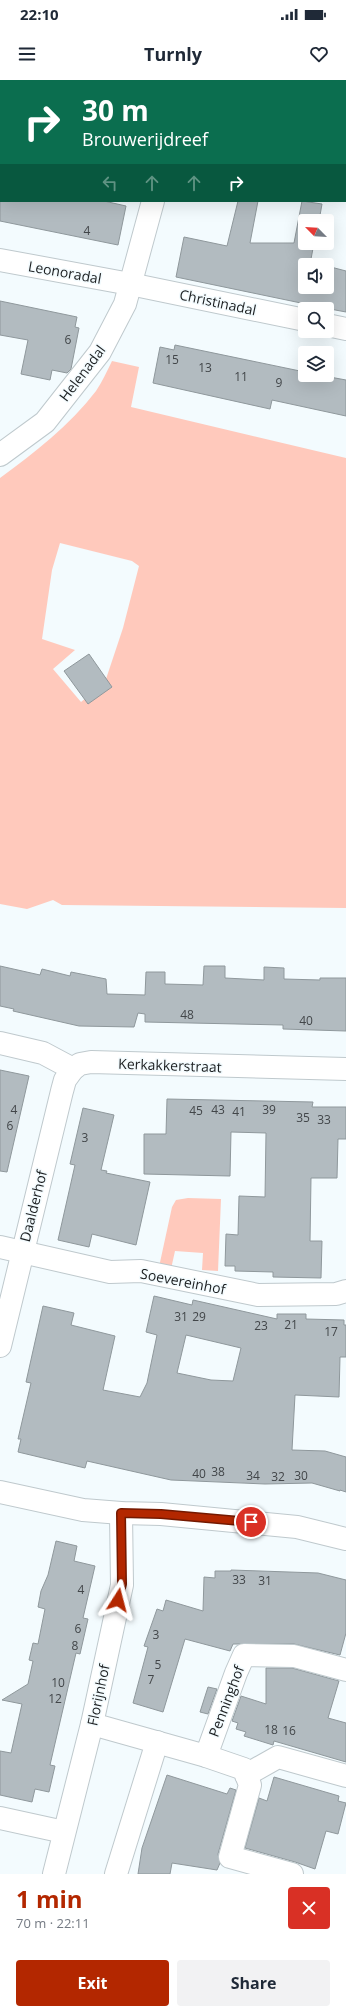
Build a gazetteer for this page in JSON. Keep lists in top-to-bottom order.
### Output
{
  "streets": {
    "street": [
      "Leonoradal",
      "Christinadal",
      "Helenadal",
      "Kerkakkerstraat",
      "Daalderhof",
      "Soevereinhof",
      "Florijnhof",
      "Penninghof"
    ]
  },
  "crossings": [
    ["Leonoradal", "Christinadal"],
    ["Leonoradal", "Helenadal"],
    ["Christinadal", "Helenadal"],
    ["Kerkakkerstraat", "Daalderhof"],
    ["Daalderhof", "Soevereinhof"],
    ["Florijnhof", "Penninghof"]
  ],
  "house_numbers": [
    "4",
    "6",
    "15",
    "13",
    "11",
    "9",
    "48",
    "40",
    "4",
    "43",
    "39",
    "45",
    "41",
    "35",
    "33",
    "6",
    "3",
    "31",
    "29",
    "21",
    "23",
    "17",
    "38",
    "40",
    "34",
    "30",
    "32",
    "33",
    "31",
    "4",
    "6",
    "3",
    "8",
    "5",
    "7",
    "10",
    "12",
    "18",
    "16"
  ],
  "north": "top left",
  "page": {
    "status": "22:10",
    "header": "Turnly",
    "turn": ["30 m", "Brouwerijdreef"],
    "heading": ["1 min", "70 m · 22:11"],
    "buttons": ["Exit", "Share"]
  }
}
